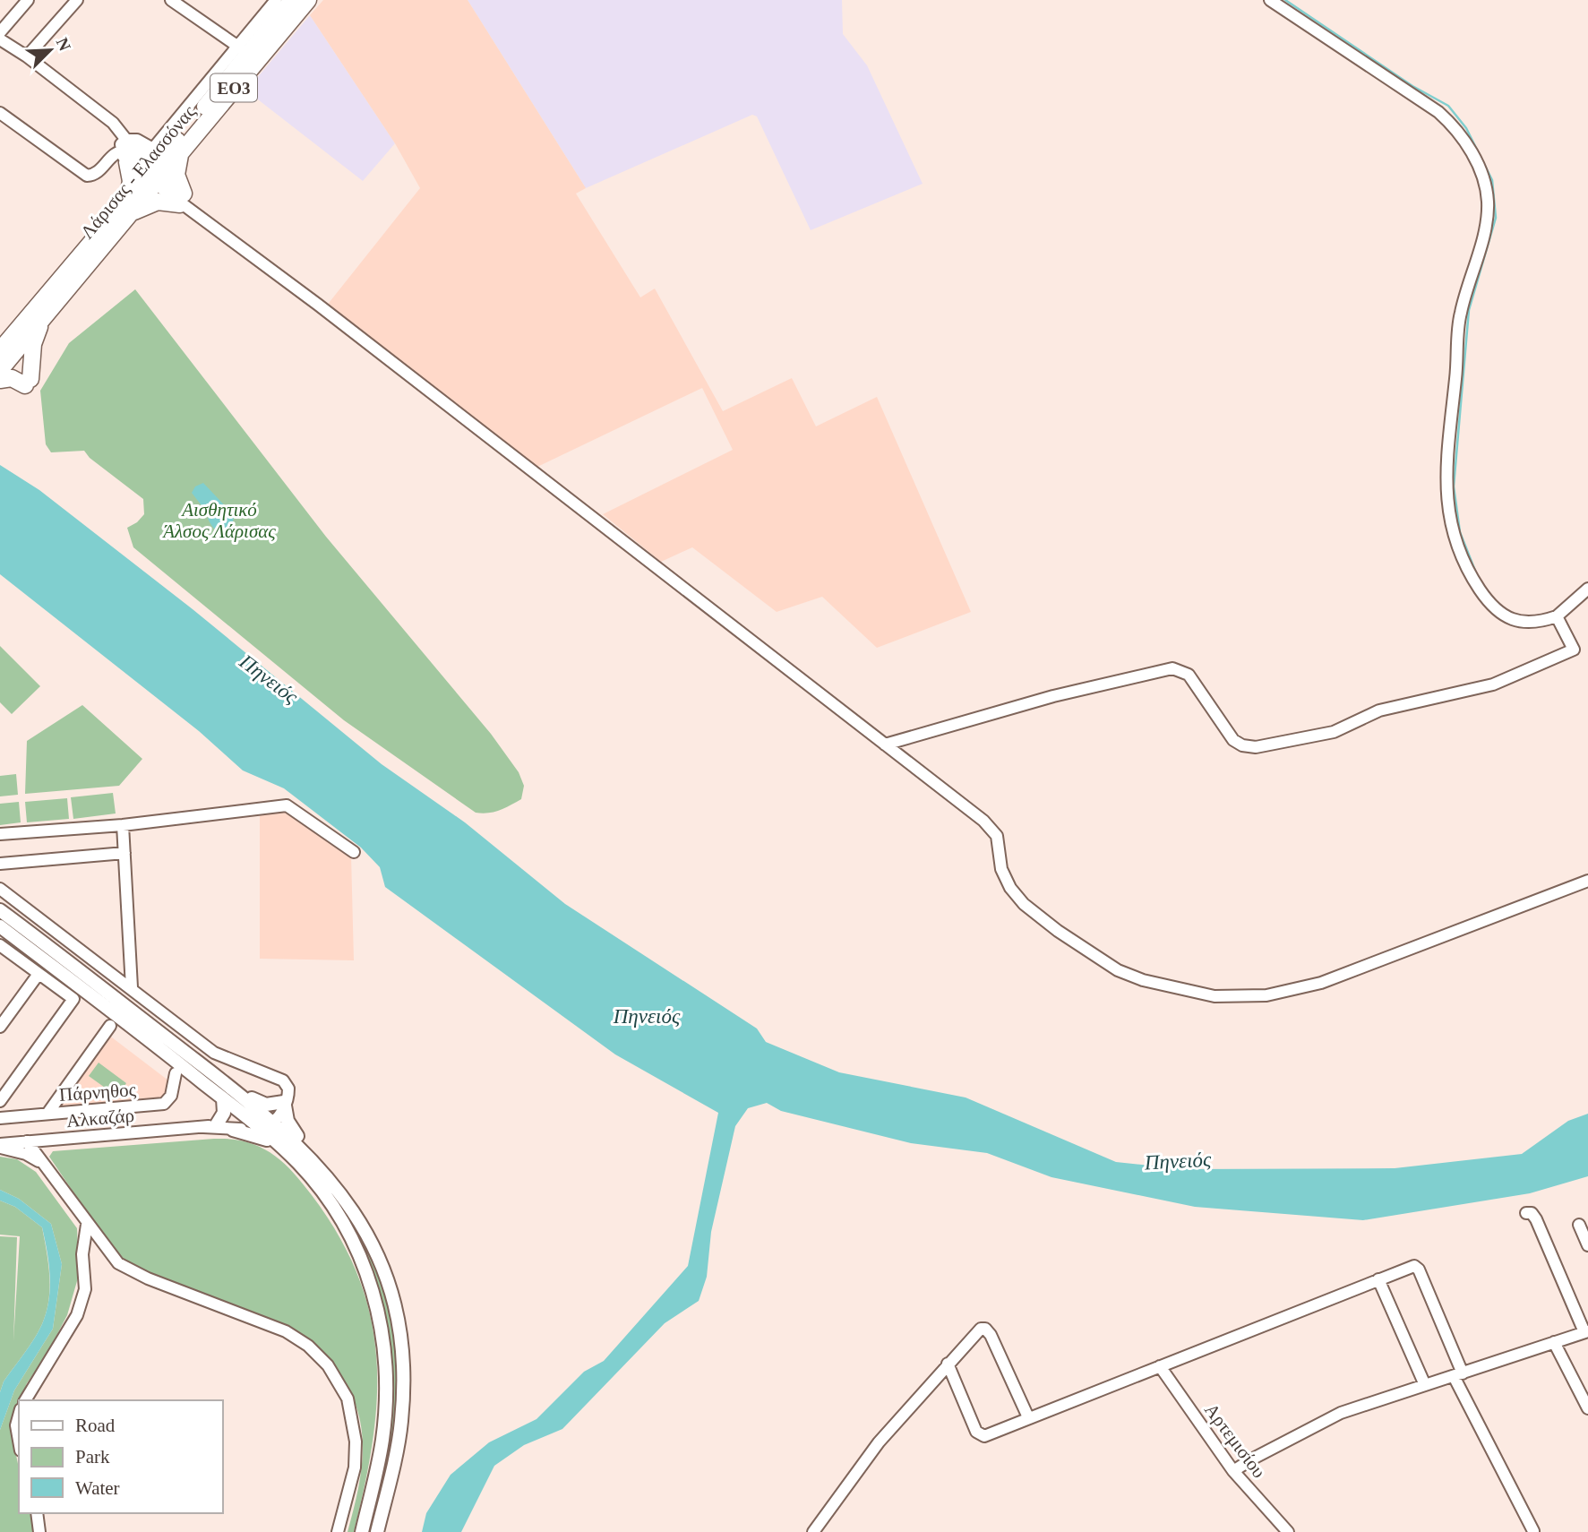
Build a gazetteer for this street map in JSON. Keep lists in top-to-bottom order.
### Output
{
  "streets": {
    "highway": ["ΕΟ3", "Λάρισας - Ελασσόνας"],
    "street": ["Πάρνηθος", "Αλκαζάρ", "Αρτεμισίου"]
  },
  "water": ["Πηνειός"],
  "parks": ["Αισθητικό Άλσος Λάρισας"],
  "legend": ["Road", "Park", "Water"],
  "north": "top right"
}
